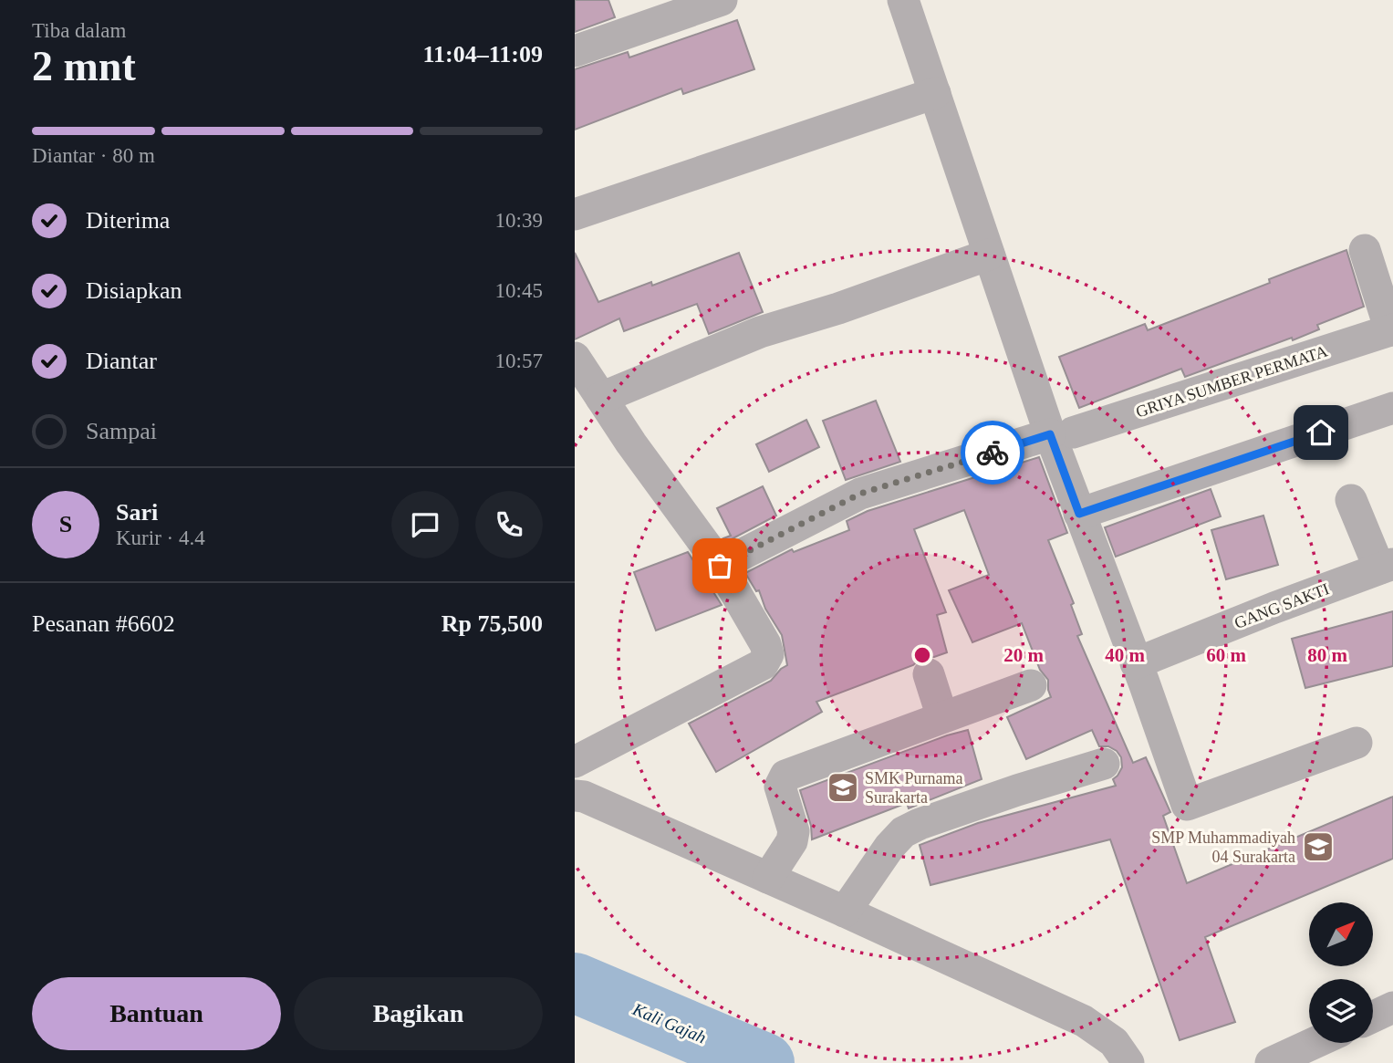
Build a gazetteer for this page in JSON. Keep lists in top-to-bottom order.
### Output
{
  "streets": {
    "street": ["GRIYA SUMBER PERMATA", "GANG SAKTI"]
  },
  "water": ["Kali Gajah"],
  "places": {
    "school or university": ["SMK Purnama Surakarta", "SMP Muhammadiyah 04 Surakarta"]
  },
  "north": "top right",
  "page": {
    "heading": ["2 mnt", "Tiba dalam", "11:04–11:09"],
    "panel": [
      "Sari",
      "Kurir · 4.4",
      "Pesanan #6602",
      "Rp 75,500"
    ],
    "bar": "Diantar · 80 m",
    "list": [
      ["Diterima", "10:39"],
      ["Disiapkan", "10:45"],
      ["Diantar", "10:57"],
      "Sampai"
    ],
    "round": "S",
    "buttons": ["Bantuan", "Bagikan"]
  },
  "rings": [
    "20 m",
    "40 m",
    "60 m",
    "80 m"
  ]
}
